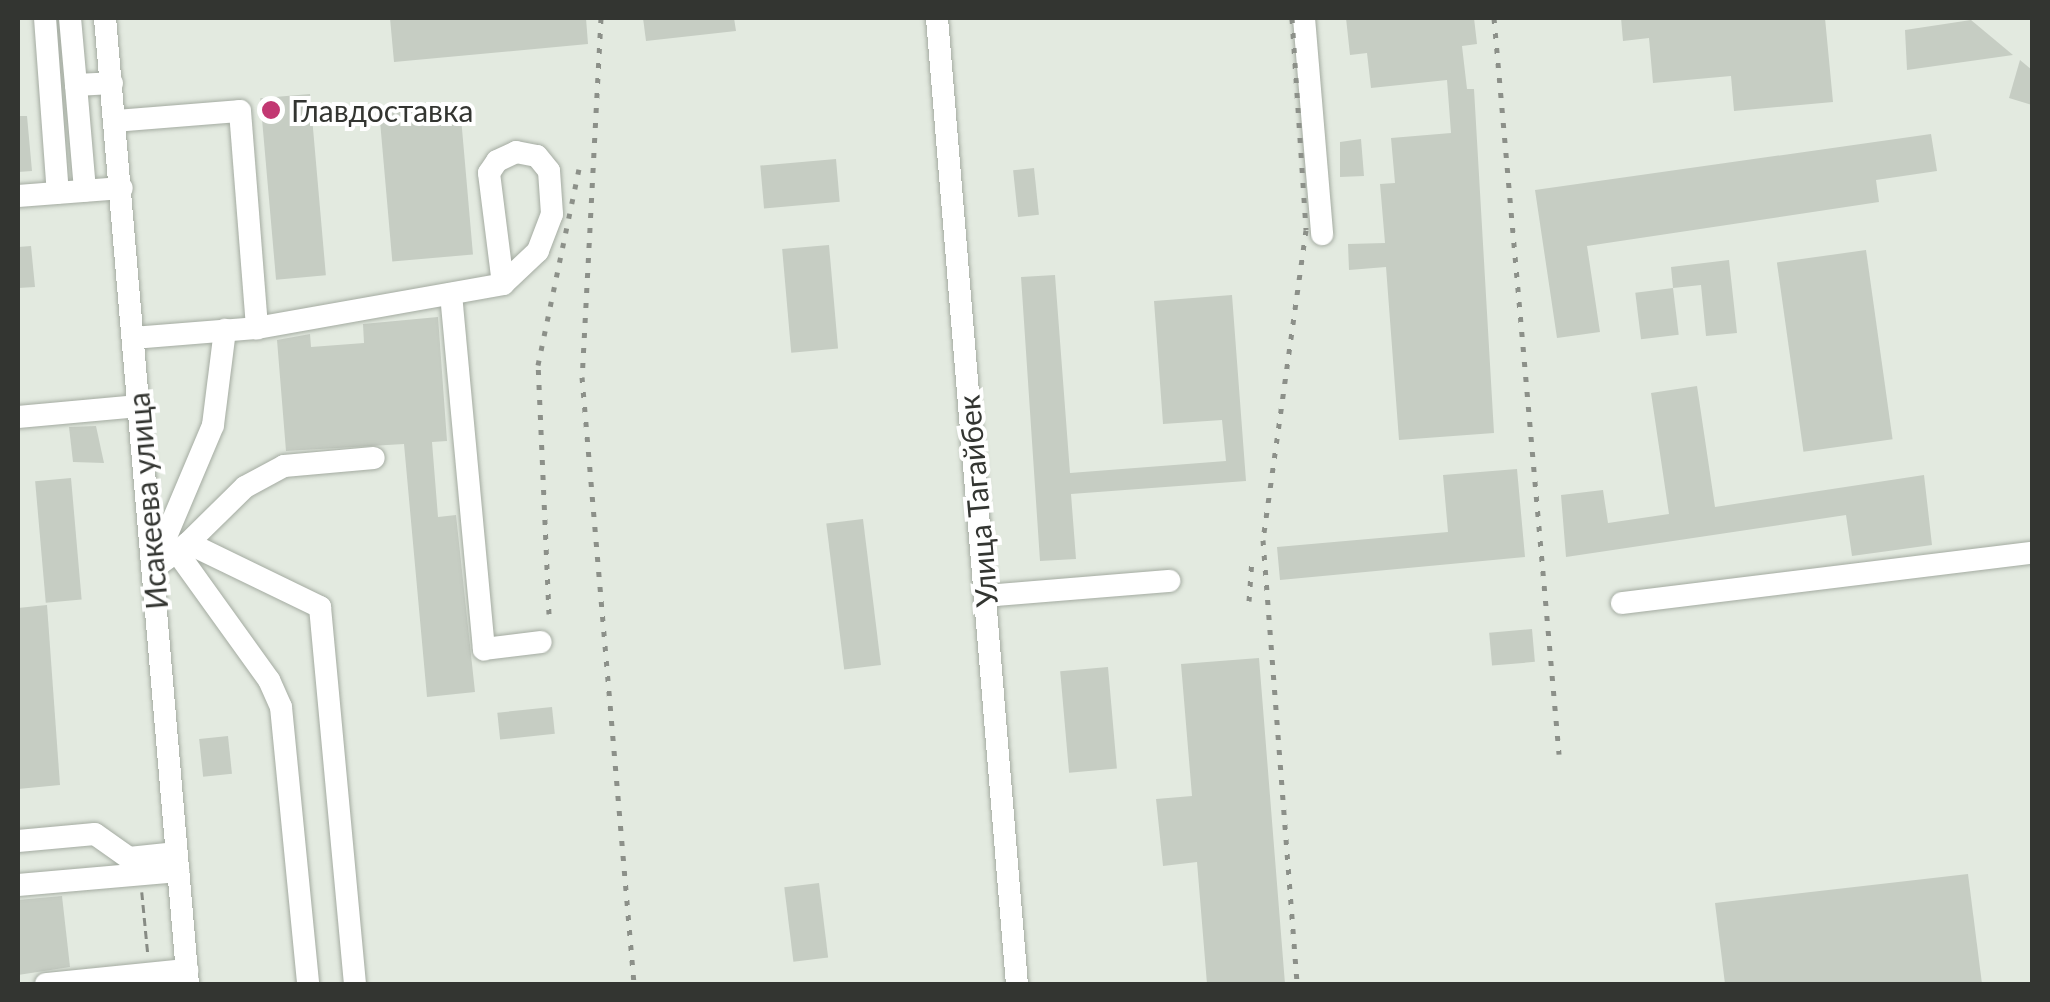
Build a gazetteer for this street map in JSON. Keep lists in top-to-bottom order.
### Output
{
  "streets": {
    "street": ["Исакеева улица", "Улица Тагайбек"]
  },
  "places": ["Главдоставка"]
}
